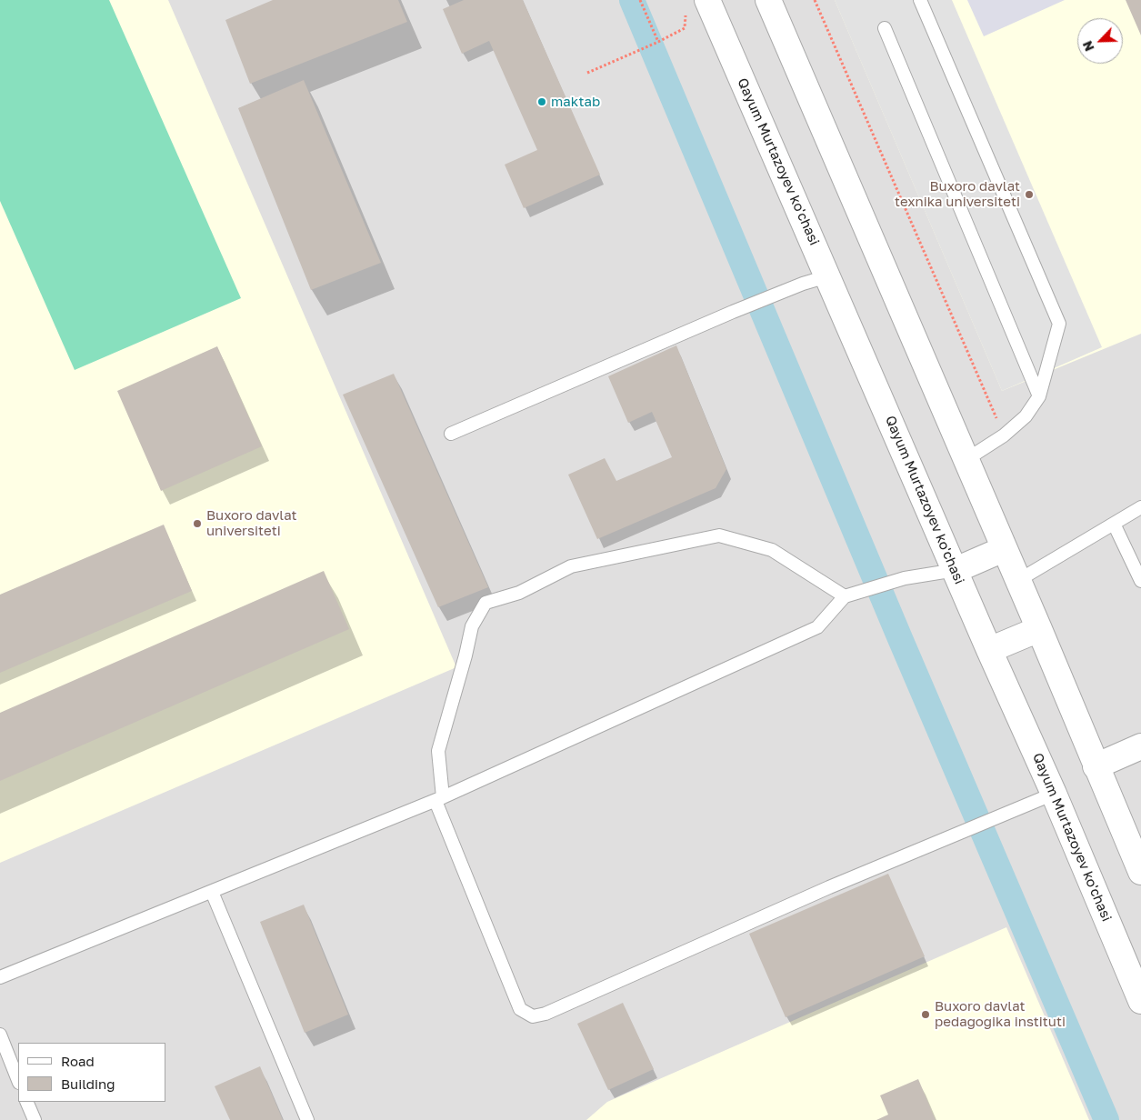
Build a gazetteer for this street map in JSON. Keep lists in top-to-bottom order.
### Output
{
  "streets": {
    "street": ["Qayum Murtazoyev ko'chasi"]
  },
  "places": [
    "maktab",
    "Buxoro davlat texnika universiteti",
    "Buxoro davlat universiteti",
    "Buxoro davlat pedagogika instituti"
  ],
  "legend": ["Road", "Building"],
  "north": "bottom left"
}
